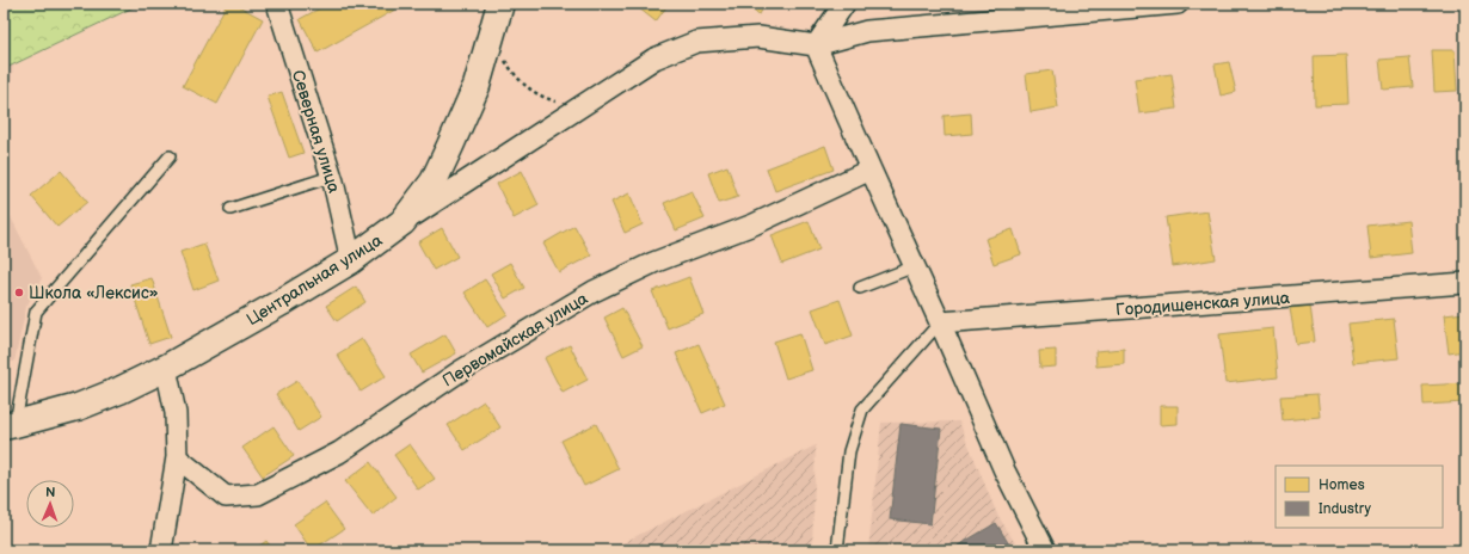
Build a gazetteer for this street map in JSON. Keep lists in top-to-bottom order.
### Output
{
  "streets": {
    "street": [
      "Северная улица",
      "Центральная улица",
      "Городищенская улица",
      "Первомайская улица"
    ]
  },
  "crossings": [
    ["Северная улица", "Центральная улица"]
  ],
  "places": ["Школа «Лексис»"],
  "legend": ["Homes", "Industry"],
  "north": "top"
}
